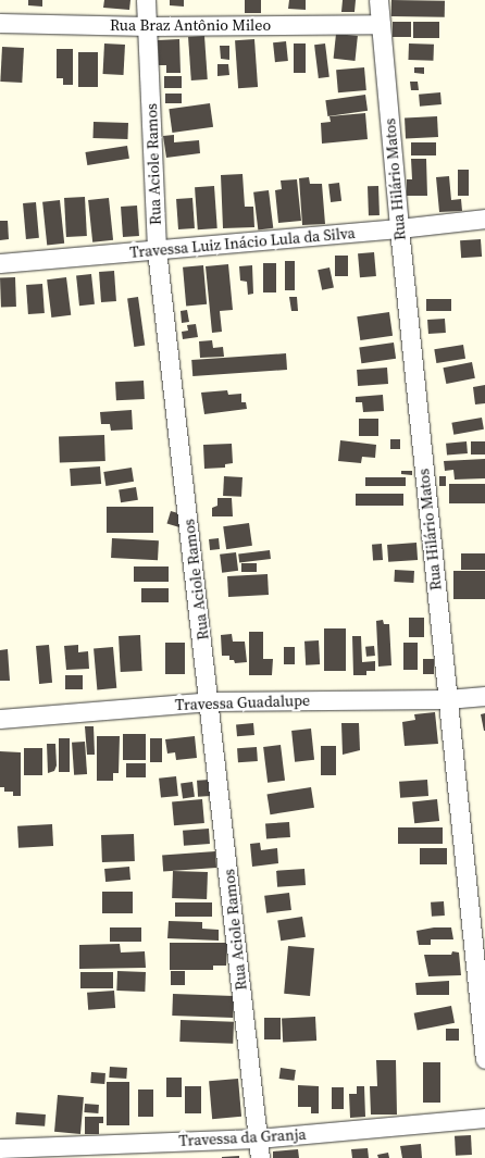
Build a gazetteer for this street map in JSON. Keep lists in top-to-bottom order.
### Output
{
  "streets": {
    "street": [
      "Rua Braz Antônio Mileo",
      "Rua Aciole Ramos",
      "Rua Hilário Matos",
      "Travessa Luiz Inácio Lula da Silva",
      "Travessa Guadalupe",
      "Travessa da Granja"
    ]
  },
  "crossings": [
    ["Rua Braz Antônio Mileo", "Rua Aciole Ramos"],
    ["Rua Braz Antônio Mileo", "Rua Hilário Matos"],
    ["Rua Aciole Ramos", "Travessa Luiz Inácio Lula da Silva"],
    ["Rua Aciole Ramos", "Travessa Guadalupe"],
    ["Rua Aciole Ramos", "Travessa da Granja"],
    ["Rua Hilário Matos", "Travessa Luiz Inácio Lula da Silva"],
    ["Rua Hilário Matos", "Travessa Guadalupe"]
  ]
}
